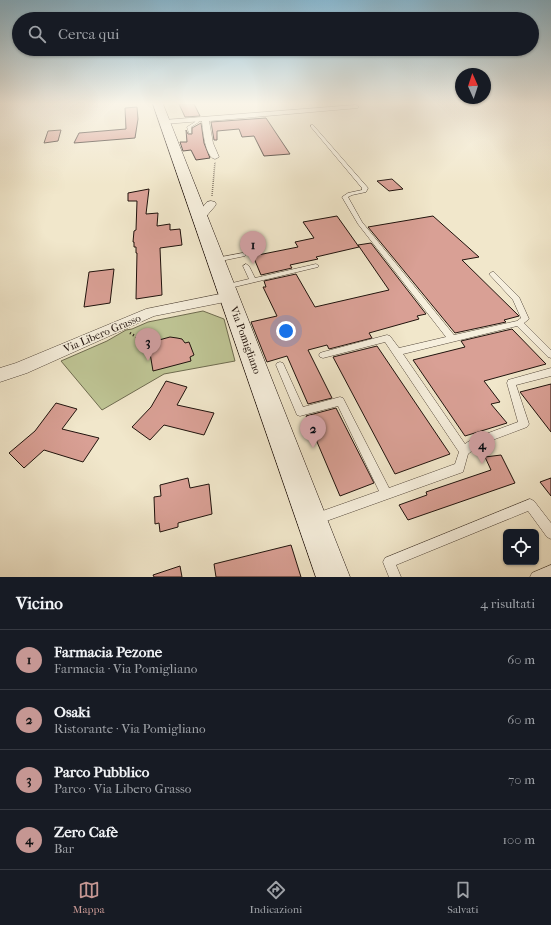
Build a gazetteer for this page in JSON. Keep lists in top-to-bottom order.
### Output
{
  "streets": {
    "main road": ["Via Pomigliano"],
    "street": ["Via Libero Grasso"]
  },
  "crossings": [
    ["Via Libero Grasso", "Via Pomigliano"]
  ],
  "north": "top",
  "page": {
    "search": "Cerca qui",
    "pins": [
      "1",
      "3",
      "2",
      "4"
    ],
    "heading": ["Vicino", "4 risultati"],
    "list": [
      {
        "mark": "1",
        "name": "Farmacia Pezone",
        "note": "Farmacia · Via Pomigliano",
        "value": "60 m"
      },
      {
        "mark": "2",
        "name": "Osaki",
        "note": "Ristorante · Via Pomigliano",
        "value": "60 m"
      },
      {
        "mark": "3",
        "name": "Parco Pubblico",
        "note": "Parco · Via Libero Grasso",
        "value": "70 m"
      },
      {
        "mark": "4",
        "name": "Zero Cafè",
        "note": "Bar",
        "value": "100 m"
      }
    ],
    "nav": ["Mappa", "Indicazioni", "Salvati"]
  }
}
